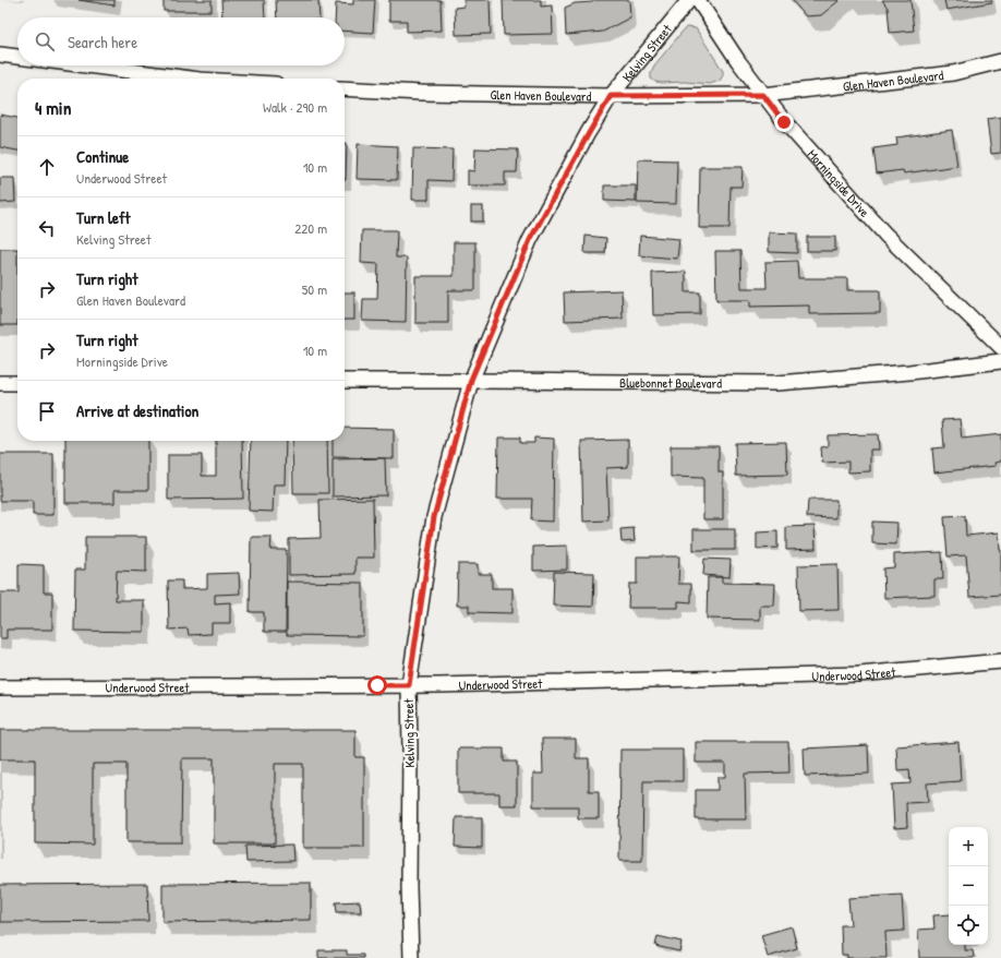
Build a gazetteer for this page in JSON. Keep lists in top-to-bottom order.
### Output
{
  "streets": {
    "street": [
      "Kelving Street",
      "Glen Haven Boulevard",
      "Morningside Drive",
      "Bluebonnet Boulevard",
      "Underwood Street"
    ]
  },
  "crossings": [
    ["Kelving Street", "Glen Haven Boulevard"],
    ["Kelving Street", "Bluebonnet Boulevard"],
    ["Kelving Street", "Underwood Street"],
    ["Glen Haven Boulevard", "Morningside Drive"]
  ],
  "page": {
    "search": "Search here",
    "heading": ["4 min", "Walk · 290 m"],
    "list": [
      ["Continue", "Underwood Street", "10 m"],
      ["Turn left", "Kelving Street", "220 m"],
      ["Turn right", "Glen Haven Boulevard", "50 m"],
      ["Turn right", "Morningside Drive", "10 m"],
      "Arrive at destination"
    ],
    "map_buttons": ["+", "−"]
  }
}
